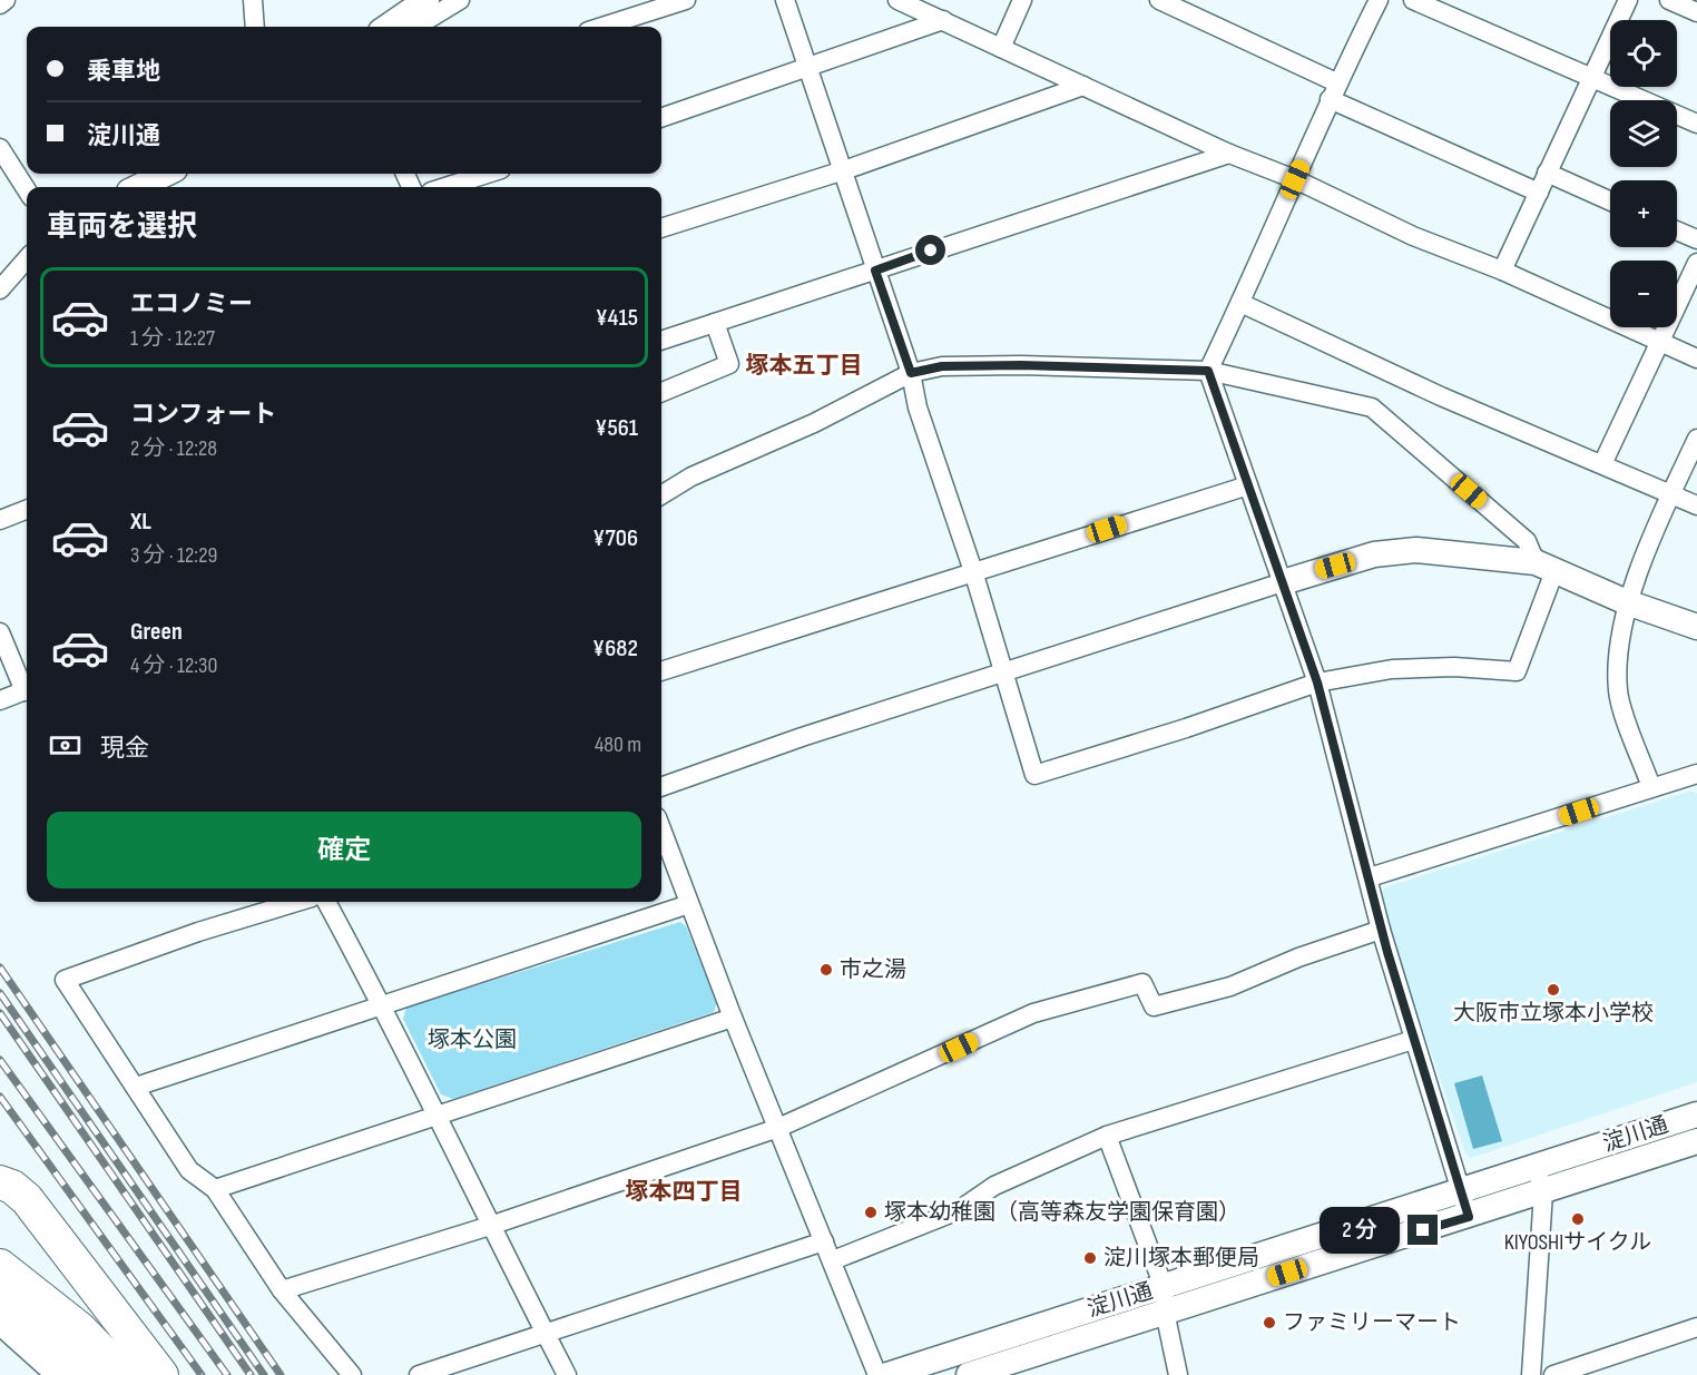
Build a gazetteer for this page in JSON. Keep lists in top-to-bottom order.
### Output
{
  "streets": {
    "street": ["淀川通"]
  },
  "districts": ["塚本五丁目", "塚本四丁目"],
  "parks": ["塚本公園"],
  "places": [
    "市之湯",
    "大阪市立塚本小学校",
    "塚本幼稚園（高等森友学園保育園）",
    "KIYOSHIサイクル",
    "淀川塚本郵便局",
    "ファミリーマート"
  ],
  "page": {
    "map_buttons": ["+", "−"],
    "banner": ["乗車地", "淀川通"],
    "heading": "車両を選択",
    "list": [
      {
        "name": "エコノミー",
        "note": "1 分 · 12:27",
        "value": "¥415"
      },
      {
        "name": "コンフォート",
        "note": "2 分 · 12:28",
        "value": "¥561"
      },
      {
        "name": "XL",
        "note": "3 分 · 12:29",
        "value": "¥706"
      },
      {
        "name": "Green",
        "note": "4 分 · 12:30",
        "value": "¥682"
      }
    ],
    "pay": ["現金", "480 m"],
    "buttons": "確定",
    "bubble": "2 分"
  }
}
